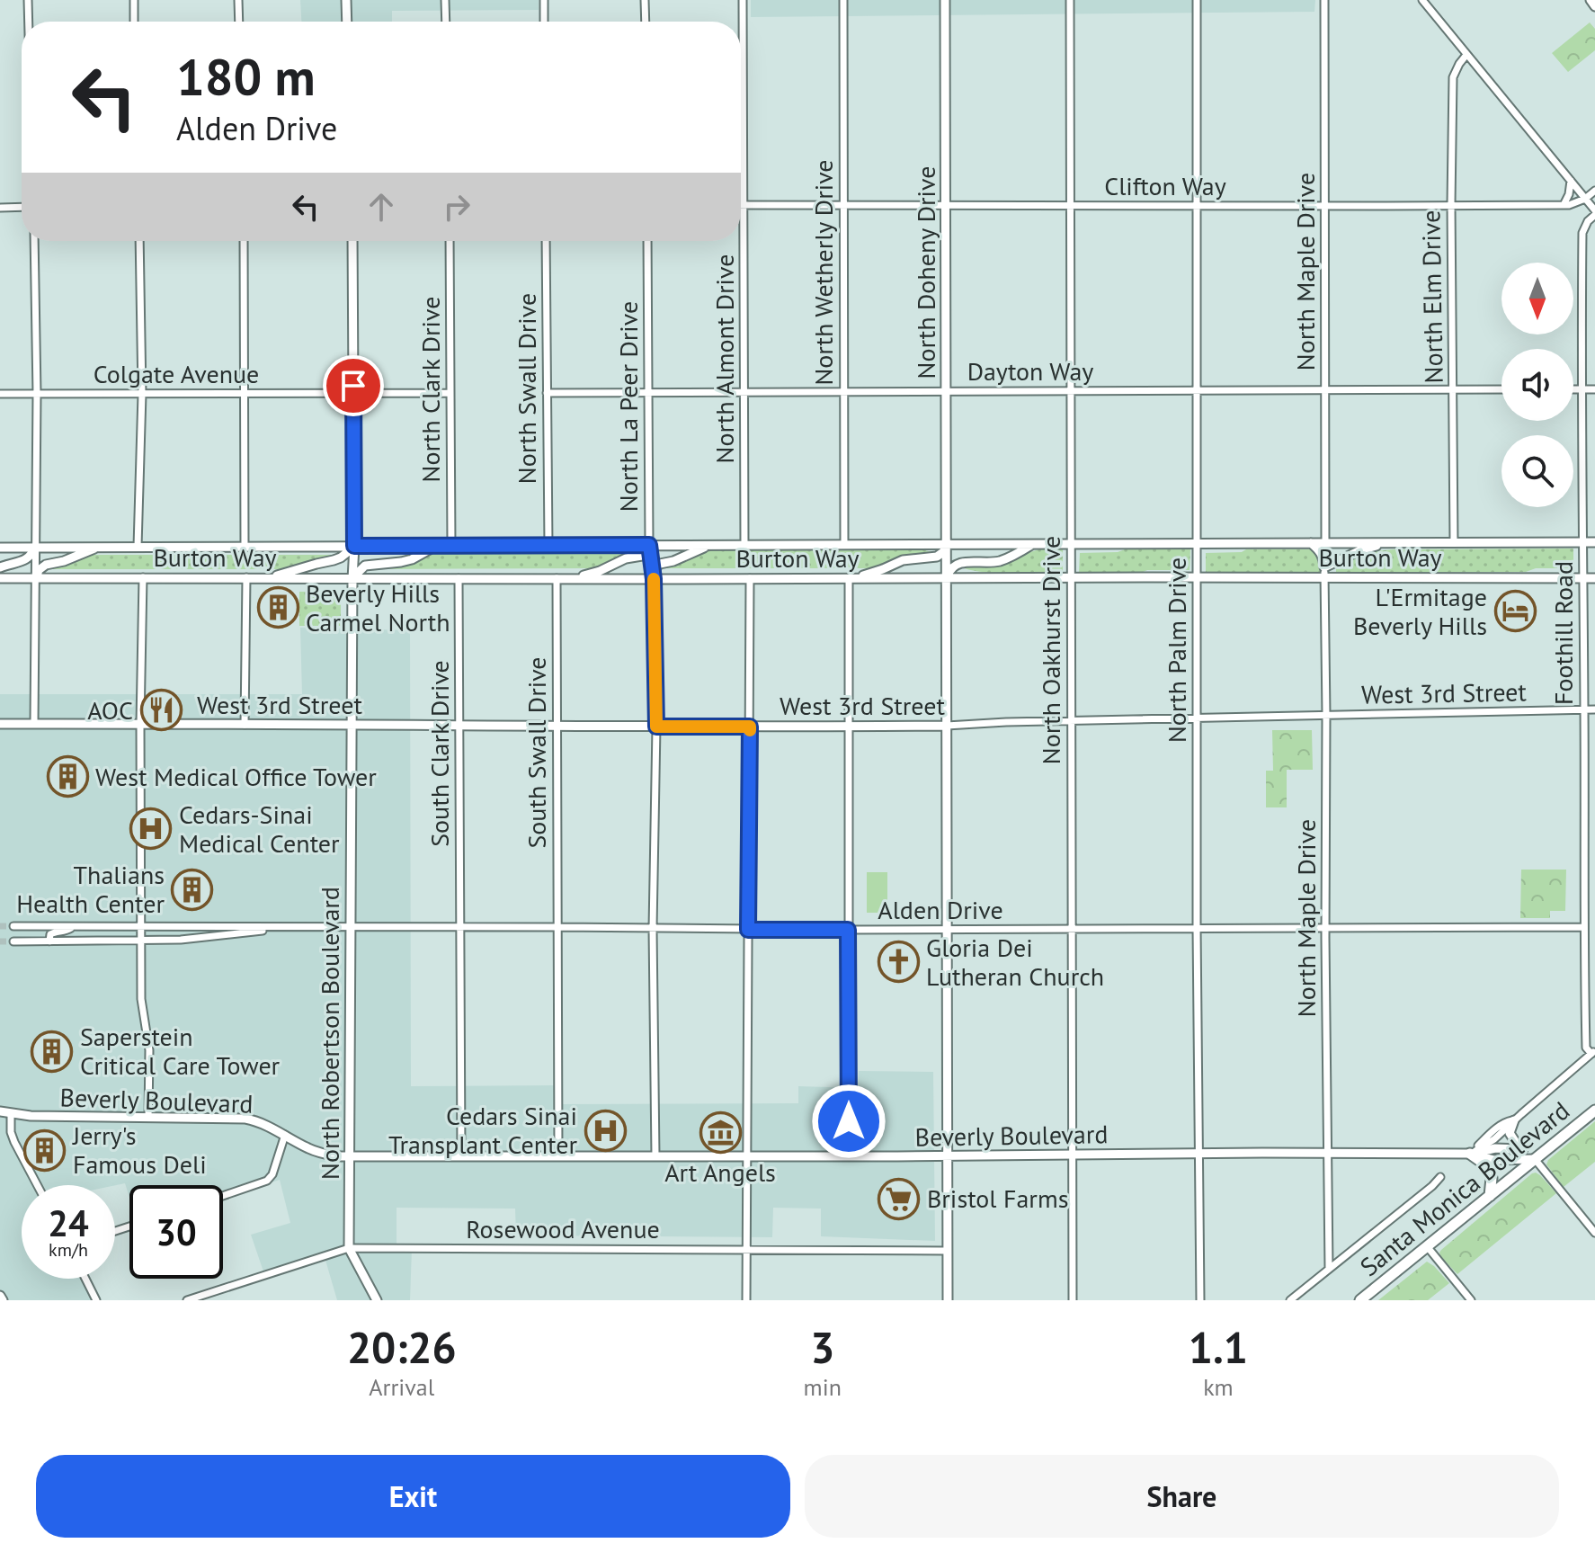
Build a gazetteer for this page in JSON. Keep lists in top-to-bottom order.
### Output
{
  "streets": {
    "main road": [
      "North Doheny Drive",
      "Burton Way",
      "West 3rd Street",
      "North Robertson Boulevard",
      "Beverly Boulevard",
      "Santa Monica Boulevard"
    ],
    "street": [
      "Clifton Way",
      "North Maple Drive",
      "North Wetherly Drive",
      "North Elm Drive",
      "North Almont Drive",
      "Dayton Way",
      "Colgate Avenue",
      "North Swall Drive",
      "North Clark Drive",
      "North La Peer Drive",
      "Foothill Road",
      "North Oakhurst Drive",
      "North Palm Drive",
      "South Swall Drive",
      "South Clark Drive",
      "Alden Drive",
      "Rosewood Avenue"
    ]
  },
  "crossings": [
    ["Clifton Way", "North Maple Drive"],
    ["Clifton Way", "North Wetherly Drive"],
    ["Clifton Way", "North Doheny Drive"],
    ["Clifton Way", "North Elm Drive"],
    ["Clifton Way", "North Almont Drive"],
    ["Clifton Way", "North Oakhurst Drive"],
    ["Clifton Way", "North Palm Drive"],
    ["North Maple Drive", "Dayton Way"],
    ["North Maple Drive", "Burton Way"],
    ["North Maple Drive", "West 3rd Street"],
    ["North Maple Drive", "Alden Drive"],
    ["North Maple Drive", "Beverly Boulevard"],
    ["North Wetherly Drive", "Dayton Way"],
    ["North Wetherly Drive", "Burton Way"],
    ["North Doheny Drive", "Dayton Way"],
    ["North Doheny Drive", "Burton Way"],
    ["North Doheny Drive", "West 3rd Street"],
    ["North Doheny Drive", "Alden Drive"],
    ["North Elm Drive", "Dayton Way"],
    ["North Elm Drive", "Burton Way"],
    ["North Almont Drive", "Dayton Way"],
    ["North Almont Drive", "Burton Way"],
    ["Dayton Way", "North Swall Drive"],
    ["Dayton Way", "North La Peer Drive"],
    ["Dayton Way", "North Oakhurst Drive"],
    ["Dayton Way", "North Palm Drive"],
    ["Colgate Avenue", "North Robertson Boulevard"],
    ["North Swall Drive", "Burton Way"],
    ["North Clark Drive", "Burton Way"],
    ["North La Peer Drive", "Burton Way"],
    ["North La Peer Drive", "West 3rd Street"],
    ["North La Peer Drive", "Alden Drive"],
    ["Burton Way", "Foothill Road"],
    ["Burton Way", "North Oakhurst Drive"],
    ["Burton Way", "North Palm Drive"],
    ["Burton Way", "South Swall Drive"],
    ["Burton Way", "South Clark Drive"],
    ["Burton Way", "North Robertson Boulevard"],
    ["Foothill Road", "West 3rd Street"],
    ["Foothill Road", "Alden Drive"],
    ["North Oakhurst Drive", "West 3rd Street"],
    ["North Oakhurst Drive", "Alden Drive"],
    ["North Oakhurst Drive", "Beverly Boulevard"],
    ["North Palm Drive", "West 3rd Street"],
    ["North Palm Drive", "Alden Drive"],
    ["North Palm Drive", "Beverly Boulevard"],
    ["West 3rd Street", "South Swall Drive"],
    ["West 3rd Street", "South Clark Drive"],
    ["West 3rd Street", "North Robertson Boulevard"],
    ["South Swall Drive", "Alden Drive"],
    ["South Clark Drive", "Alden Drive"],
    ["Alden Drive", "North Robertson Boulevard"],
    ["North Robertson Boulevard", "Beverly Boulevard"],
    ["North Robertson Boulevard", "Rosewood Avenue"],
    ["Beverly Boulevard", "Santa Monica Boulevard"]
  ],
  "places": {
    "building": [
      "Beverly Hills Carmel North",
      "West Medical Office Tower",
      "Thalians Health Center",
      "Saperstein Critical Care Tower",
      "Jerry's Famous Deli"
    ],
    "hotel": ["L'Ermitage Beverly Hills"],
    "restaurant": ["AOC"],
    "hospital": ["Cedars-Sinai Medical Center", "Cedars Sinai Transplant Center"],
    "church": ["Gloria Dei Lutheran Church"],
    "museum": ["Art Angels"],
    "supermarket": ["Bristol Farms"]
  },
  "north": "bottom",
  "page": {
    "turn": ["180 m", "Alden Drive"],
    "speed": "24 km/h",
    "limit": "30",
    "eta": [
      "20:26",
      "Arrival",
      "3",
      "min",
      "1.1",
      "km"
    ],
    "buttons": ["Exit", "Share"]
  }
}
